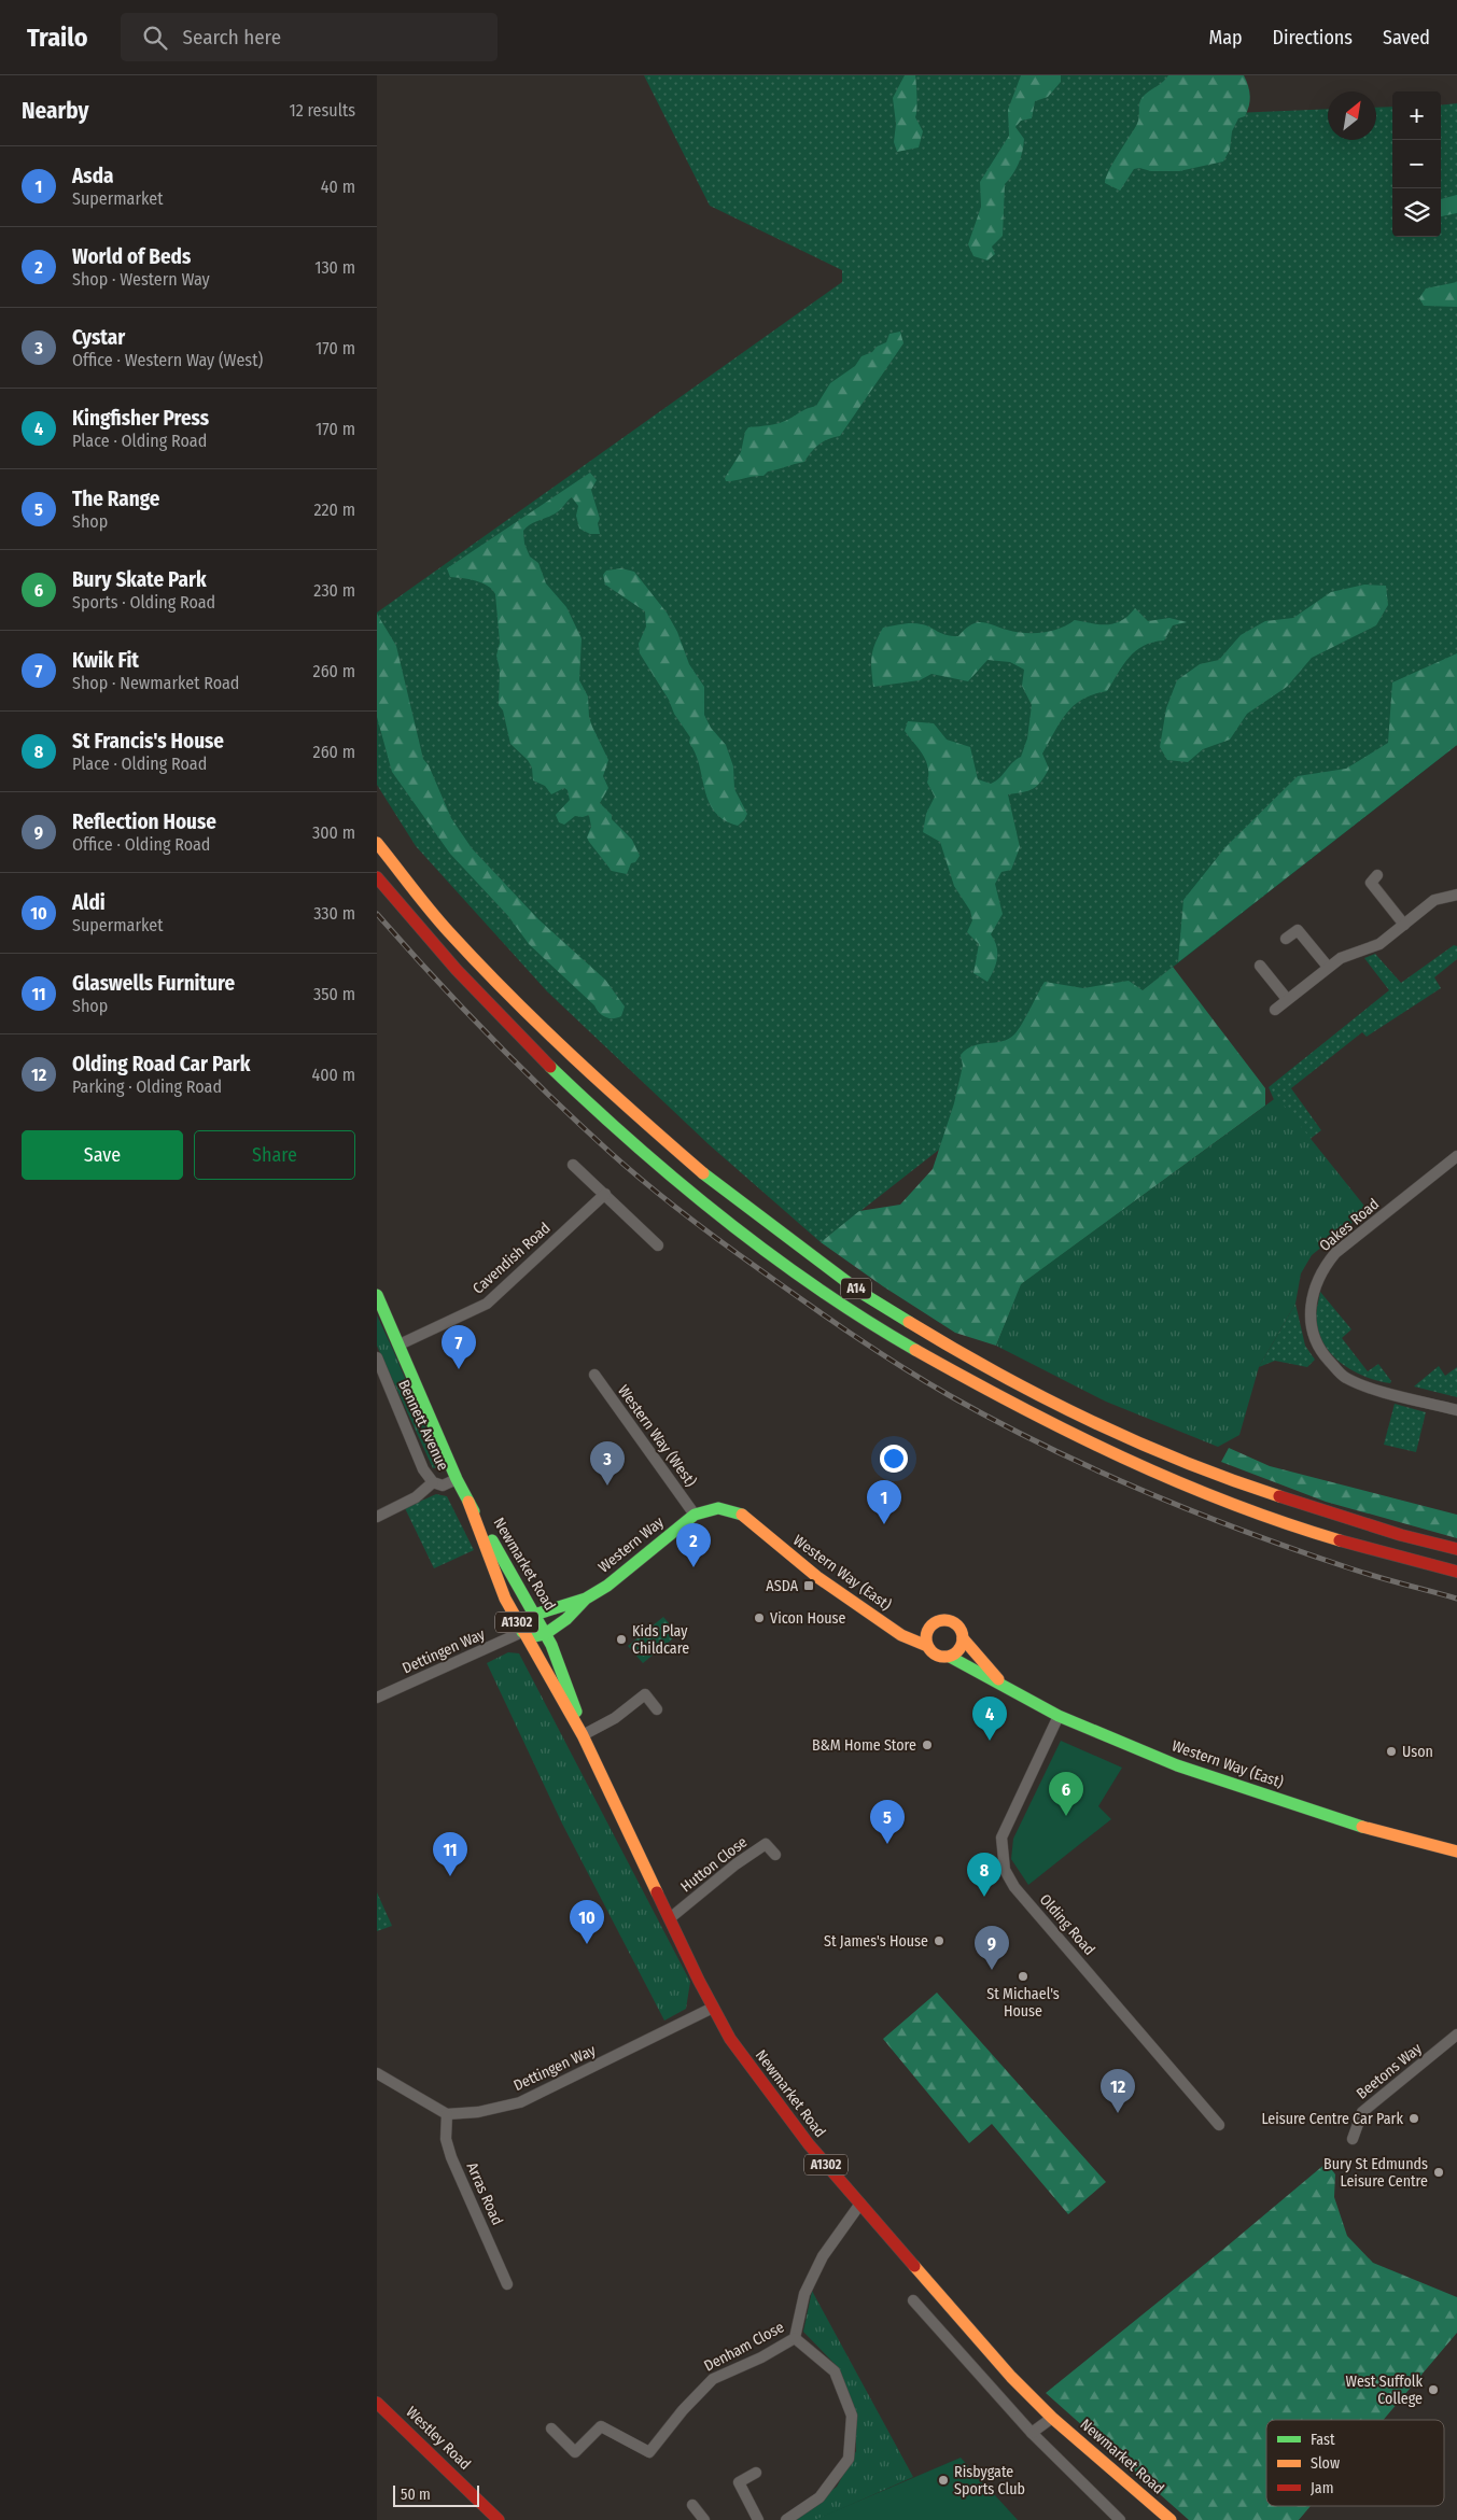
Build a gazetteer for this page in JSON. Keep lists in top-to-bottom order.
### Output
{
  "streets": {
    "main road": [
      "A14",
      "Western Way",
      "Newmarket Road",
      "Western Way (East)",
      "A1302",
      "Westley Road"
    ],
    "street": [
      "Oakes Road",
      "Cavendish Road",
      "Bennett Avenue",
      "Western Way (West)",
      "Dettingen Way",
      "Hutton Close",
      "Olding Road",
      "Beetons Way",
      "Arras Road",
      "Denham Close"
    ]
  },
  "crossings": [
    ["Cavendish Road", "Newmarket Road"],
    ["Bennett Avenue", "Newmarket Road"],
    ["Western Way (West)", "Western Way"],
    ["Western Way (West)", "Western Way (East)"],
    ["Western Way", "Newmarket Road"],
    ["Western Way", "Western Way (East)"],
    ["Newmarket Road", "Dettingen Way"],
    ["Newmarket Road", "Hutton Close"],
    ["Newmarket Road", "Denham Close"],
    ["Western Way (East)", "Olding Road"],
    ["Dettingen Way", "Arras Road"]
  ],
  "places": {
    "transit": ["ASDA"],
    "other": [
      "Vicon House",
      "Kids Play Childcare",
      "B&M Home Store",
      "Uson",
      "St James's House",
      "St Michael's House",
      "Leisure Centre Car Park",
      "Bury St Edmunds Leisure Centre",
      "West Suffolk College",
      "Risbygate Sports Club"
    ]
  },
  "legend": ["Fast", "Slow", "Jam"],
  "scale_bar": "50 m",
  "north": "top right",
  "page": {
    "header": "Trailo",
    "search": "Search here",
    "nav": ["Map", "Directions", "Saved"],
    "heading": ["Nearby", "12 results"],
    "map_buttons": ["+", "−"],
    "list": [
      {
        "mark": "1",
        "name": "Asda",
        "note": "Supermarket",
        "value": "40 m"
      },
      {
        "mark": "2",
        "name": "World of Beds",
        "note": "Shop · Western Way",
        "value": "130 m"
      },
      {
        "mark": "3",
        "name": "Cystar",
        "note": "Office · Western Way (West)",
        "value": "170 m"
      },
      {
        "mark": "4",
        "name": "Kingfisher Press",
        "note": "Place · Olding Road",
        "value": "170 m"
      },
      {
        "mark": "5",
        "name": "The Range",
        "note": "Shop",
        "value": "220 m"
      },
      {
        "mark": "6",
        "name": "Bury Skate Park",
        "note": "Sports · Olding Road",
        "value": "230 m"
      },
      {
        "mark": "7",
        "name": "Kwik Fit",
        "note": "Shop · Newmarket Road",
        "value": "260 m"
      },
      {
        "mark": "8",
        "name": "St Francis's House",
        "note": "Place · Olding Road",
        "value": "260 m"
      },
      {
        "mark": "9",
        "name": "Reflection House",
        "note": "Office · Olding Road",
        "value": "300 m"
      },
      {
        "mark": "10",
        "name": "Aldi",
        "note": "Supermarket",
        "value": "330 m"
      },
      {
        "mark": "11",
        "name": "Glaswells Furniture",
        "note": "Shop",
        "value": "350 m"
      },
      {
        "mark": "12",
        "name": "Olding Road Car Park",
        "note": "Parking · Olding Road",
        "value": "400 m"
      }
    ],
    "buttons": ["Save", "Share"],
    "pins": [
      "7",
      "3",
      "1",
      "2",
      "4",
      "6",
      "5",
      "11",
      "8",
      "10",
      "9",
      "12"
    ],
    "scale": "50 m"
  }
}
